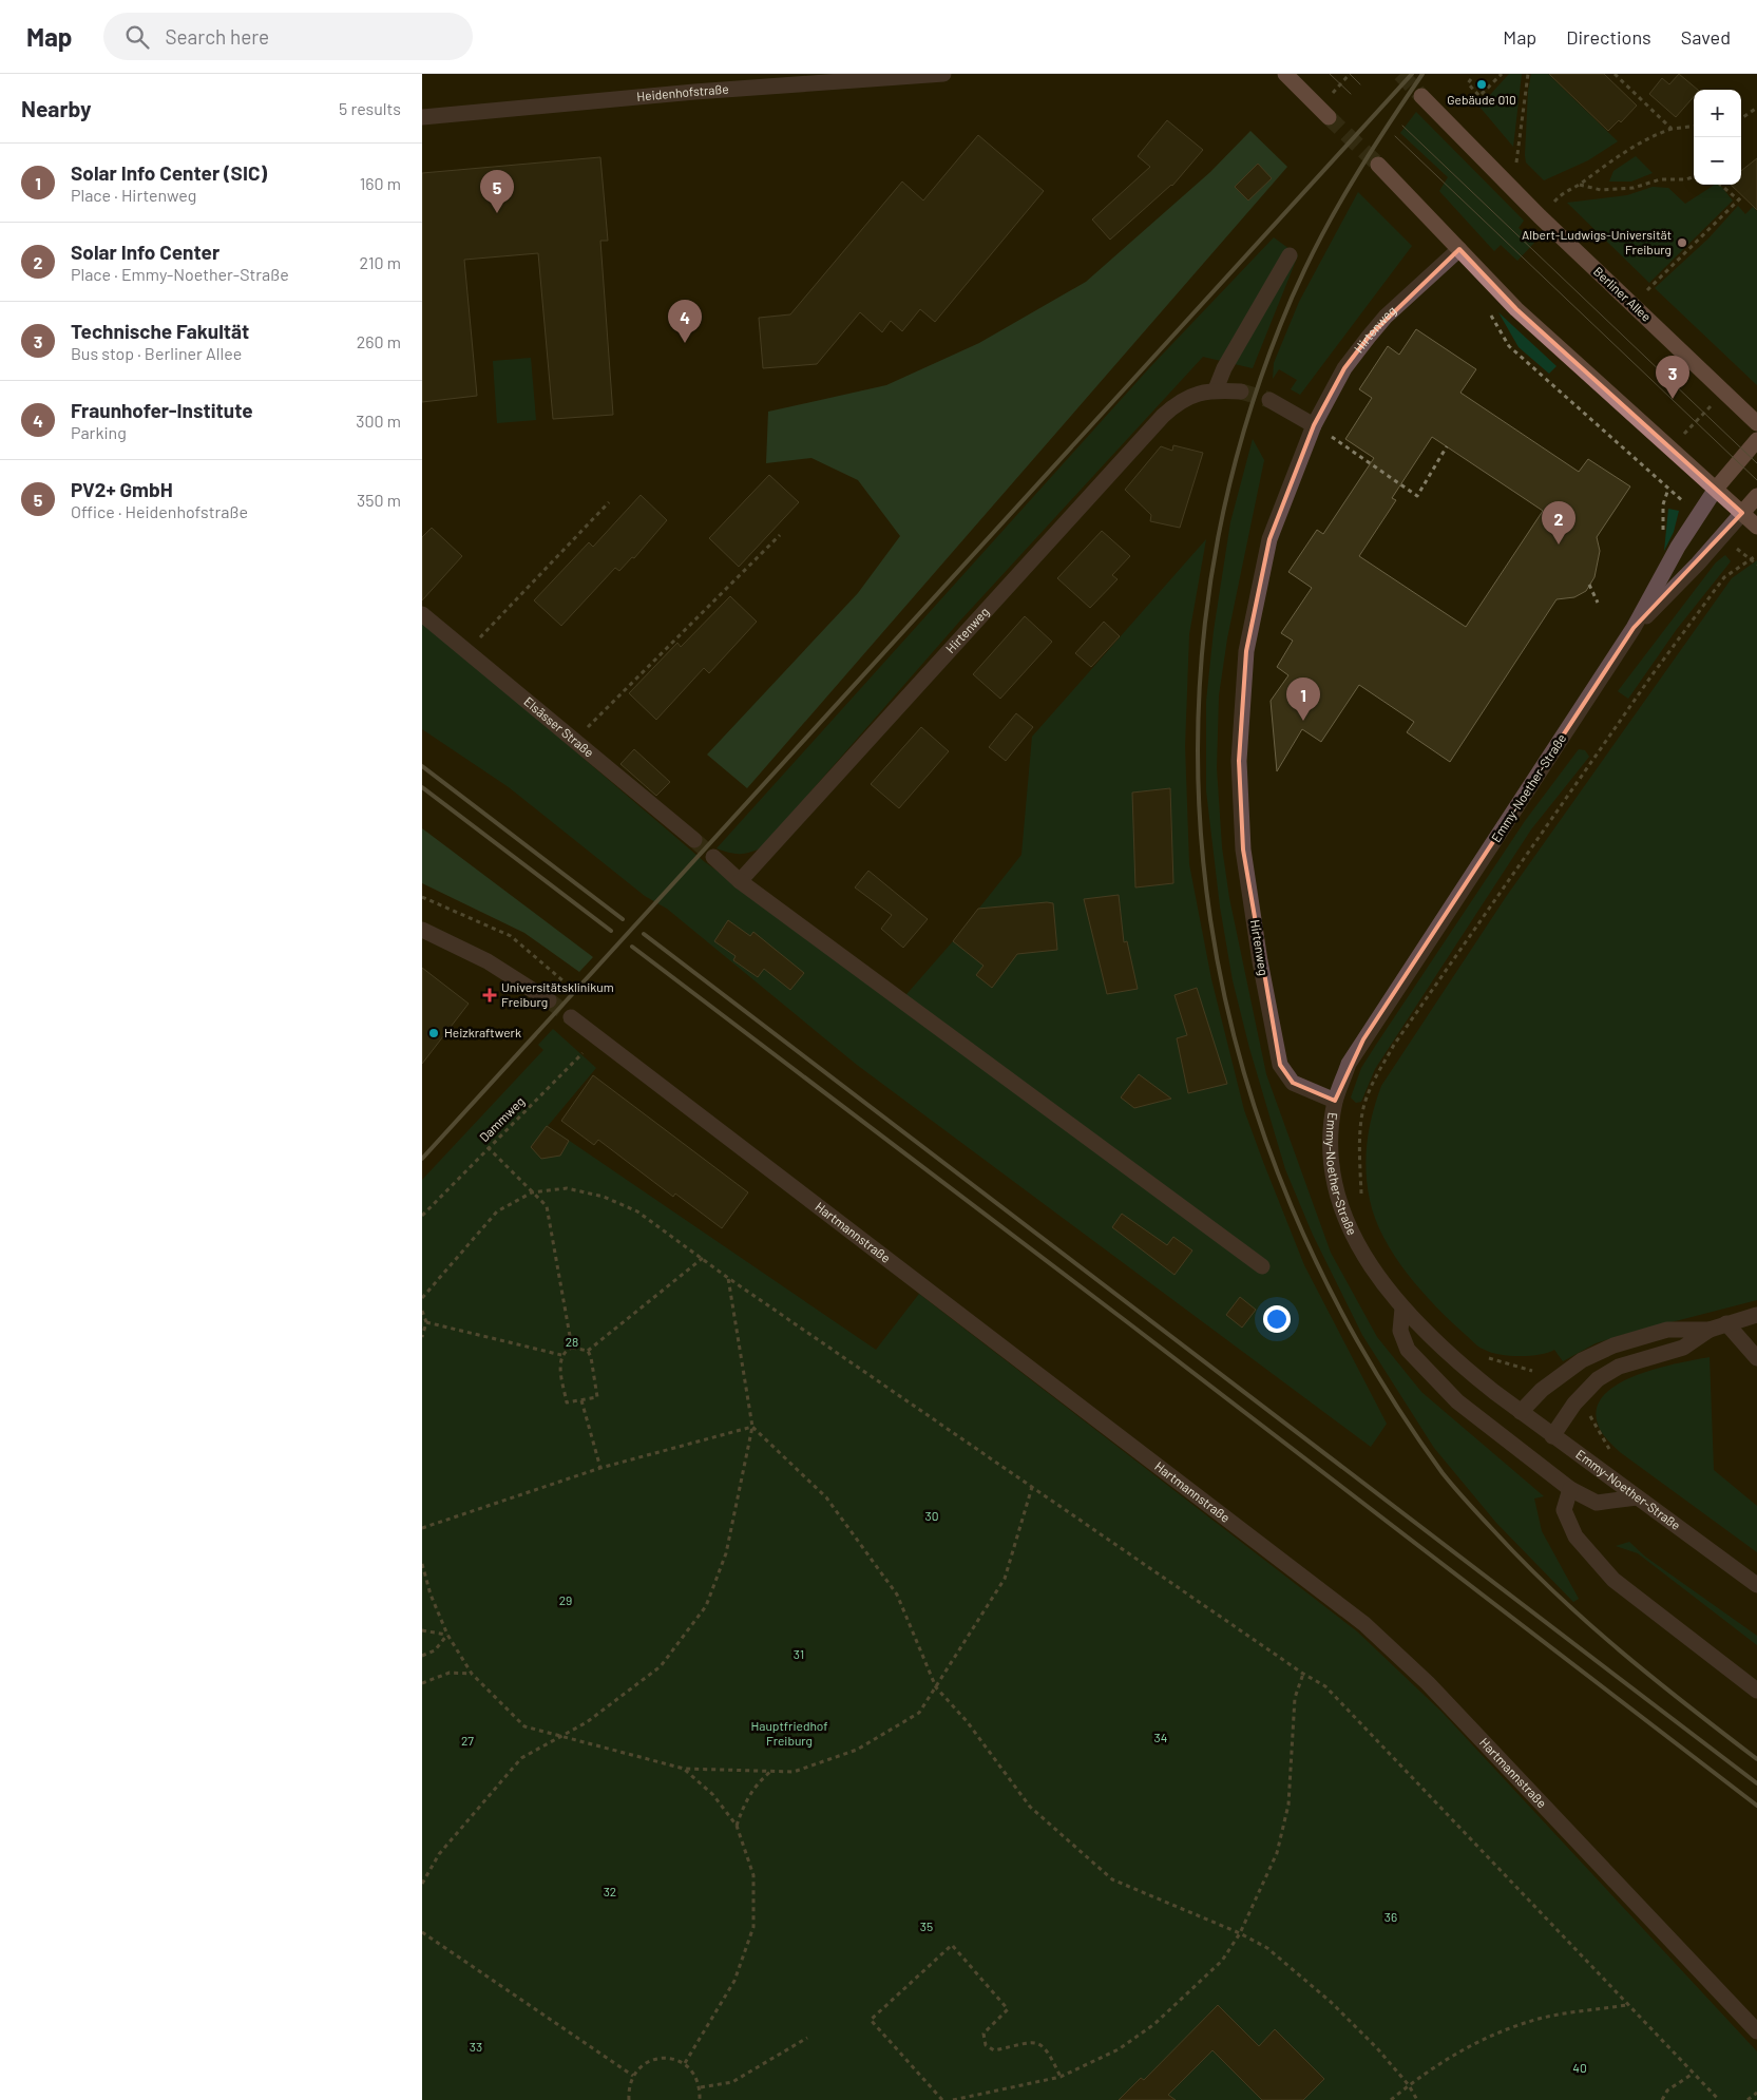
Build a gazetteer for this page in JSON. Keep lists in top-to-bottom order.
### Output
{
  "streets": {
    "main road": ["Berliner Allee"],
    "street": [
      "Heidenhofstraße",
      "Hirtenweg",
      "Elsässer Straße",
      "Emmy-Noether-Straße",
      "Hartmannstraße"
    ],
    "path": ["Dammweg"]
  },
  "crossings": [
    ["Hirtenweg", "Emmy-Noether-Straße"],
    ["Dammweg", "Hartmannstraße"]
  ],
  "parks": [
    "28",
    "30",
    "29",
    "31",
    "Hauptfriedhof Freiburg",
    "34",
    "27",
    "32",
    "36",
    "35",
    "33",
    "40"
  ],
  "places": {
    "other": ["Gebäude 010", "Albert-Ludwigs-Universität Freiburg", "Heizkraftwerk"],
    "health": ["Universitätsklinikum Freiburg"]
  },
  "page": {
    "header": "Map",
    "search": "Search here",
    "nav": ["Map", "Directions", "Saved"],
    "heading": ["Nearby", "5 results"],
    "map_buttons": ["+", "−"],
    "list": [
      {
        "mark": "1",
        "name": "Solar Info Center (SIC)",
        "note": "Place · Hirtenweg",
        "value": "160 m"
      },
      {
        "mark": "2",
        "name": "Solar Info Center",
        "note": "Place · Emmy-Noether-Straße",
        "value": "210 m"
      },
      {
        "mark": "3",
        "name": "Technische Fakultät",
        "note": "Bus stop · Berliner Allee",
        "value": "260 m"
      },
      {
        "mark": "4",
        "name": "Fraunhofer-Institute",
        "note": "Parking",
        "value": "300 m"
      },
      {
        "mark": "5",
        "name": "PV2+ GmbH",
        "note": "Office · Heidenhofstraße",
        "value": "350 m"
      }
    ],
    "pins": [
      "5",
      "4",
      "3",
      "2",
      "1"
    ]
  }
}
